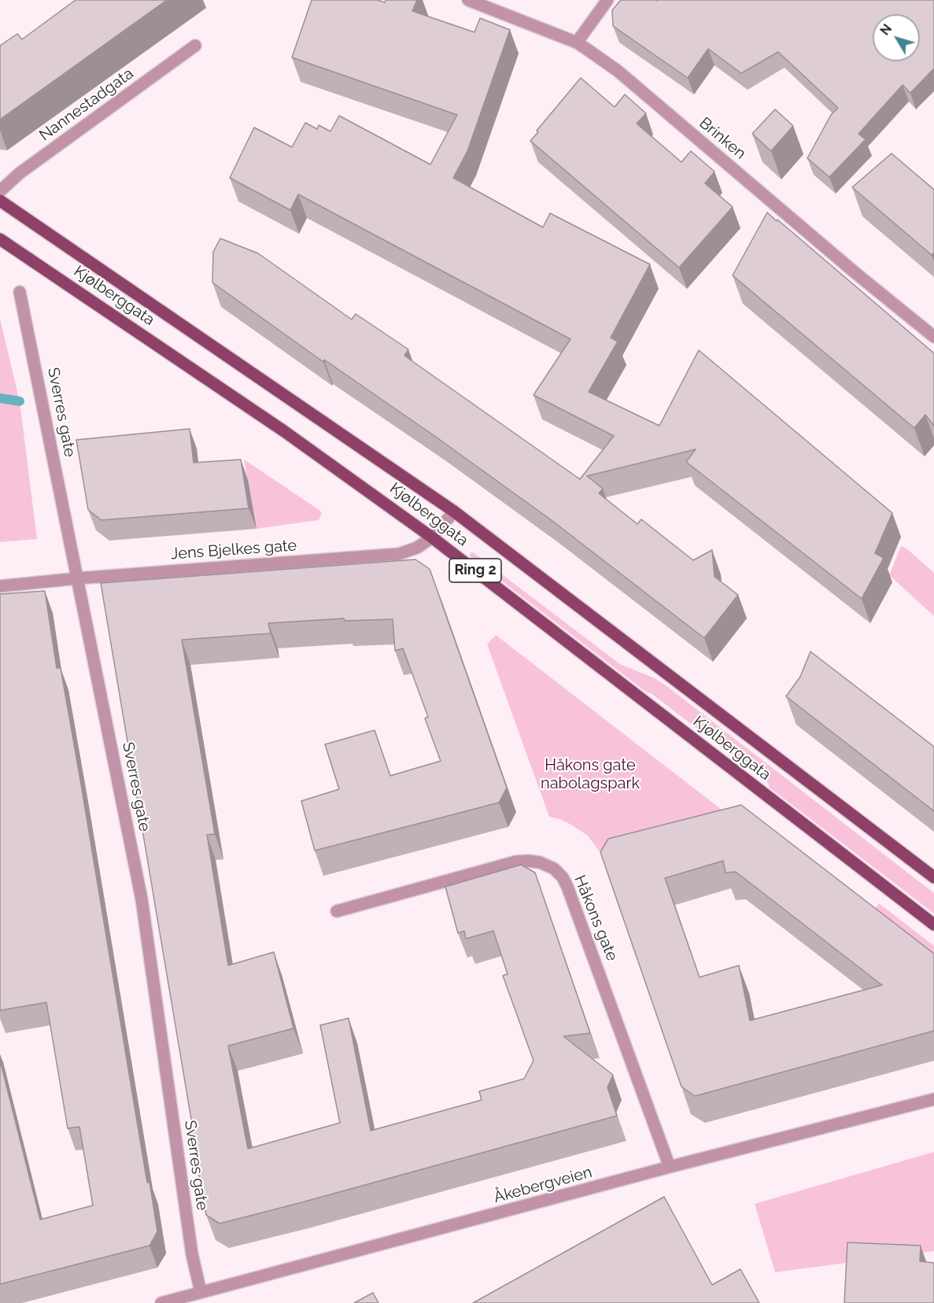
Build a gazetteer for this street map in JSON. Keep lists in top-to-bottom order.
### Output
{
  "streets": {
    "main road": ["Kjølberggata", "Ring 2"],
    "street": [
      "Nannestadgata",
      "Brinken",
      "Sverres gate",
      "Jens Bjelkes gate",
      "Håkons gate",
      "Åkebergveien"
    ]
  },
  "crossings": [
    ["Kjølberggata", "Jens Bjelkes gate"],
    ["Sverres gate", "Jens Bjelkes gate"],
    ["Sverres gate", "Åkebergveien"],
    ["Håkons gate", "Åkebergveien"]
  ],
  "parks": ["Håkons gate nabolagspark"],
  "north": "top left"
}
